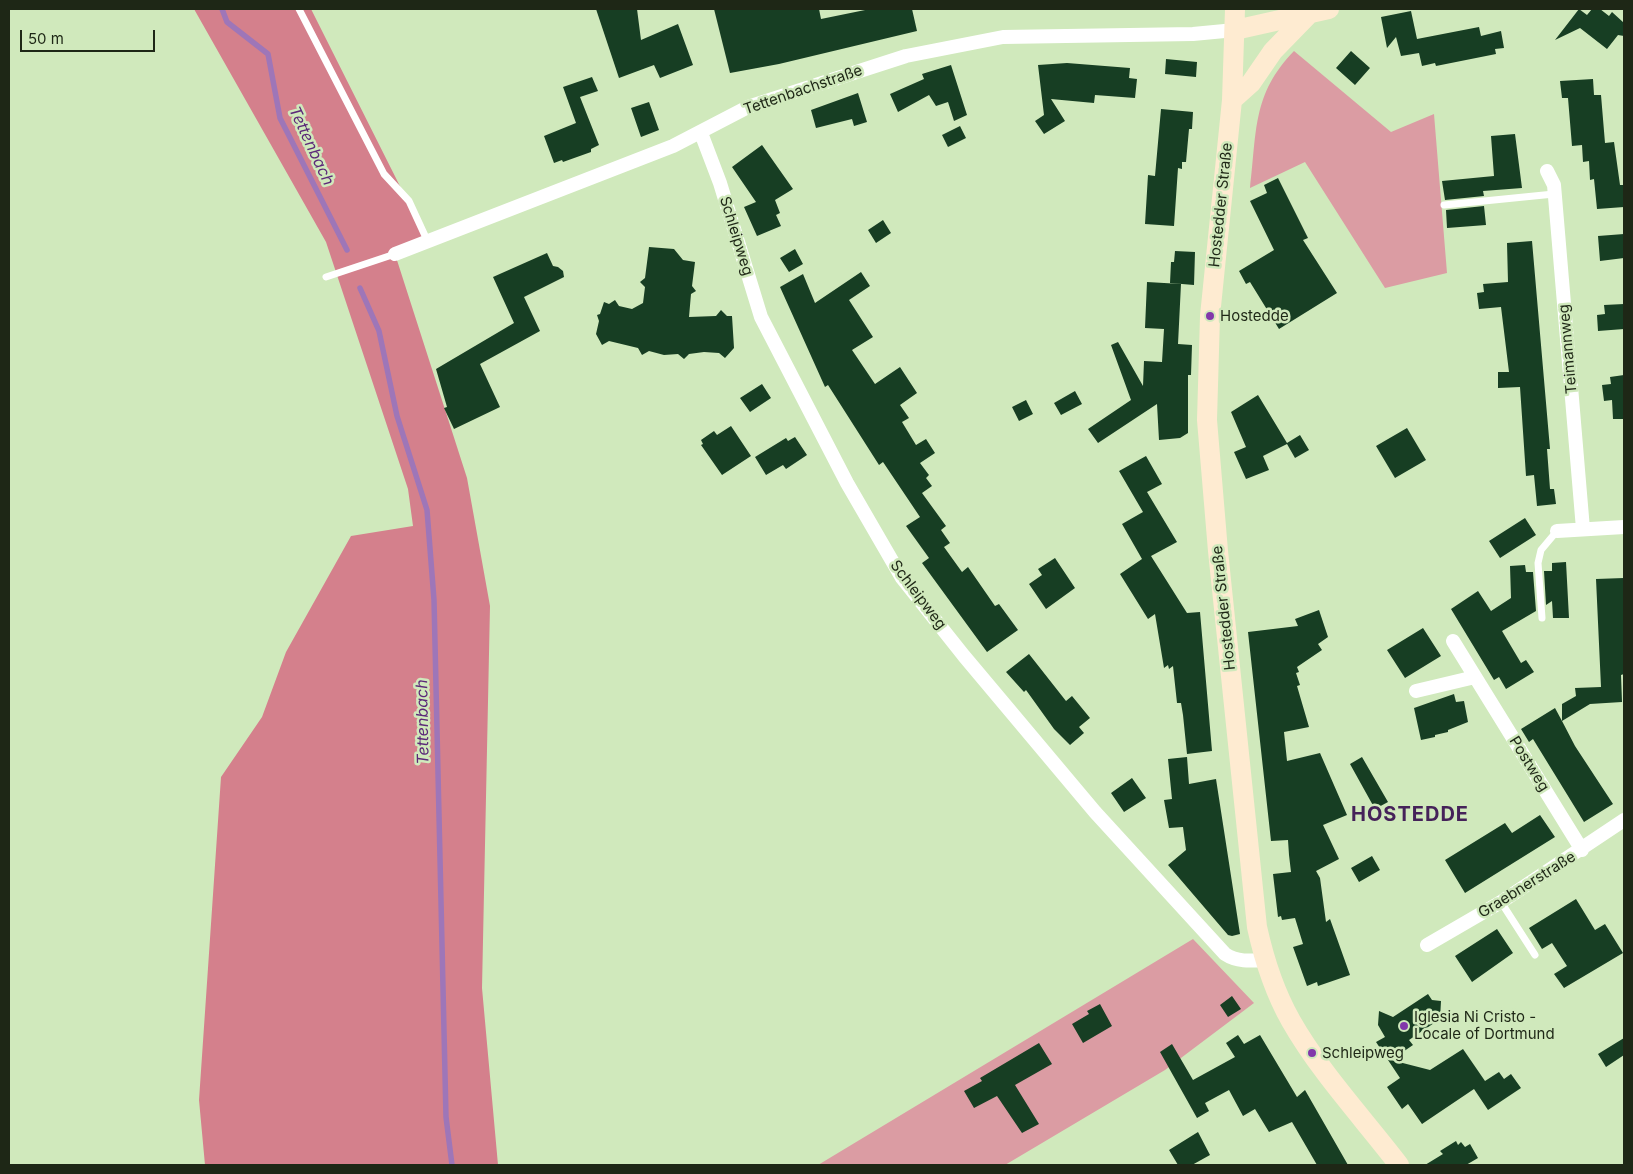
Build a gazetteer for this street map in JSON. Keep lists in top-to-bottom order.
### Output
{
  "streets": {
    "main road": ["Hostedder Straße"],
    "street": [
      "Tettenbachstraße",
      "Schleipweg",
      "Teimannweg",
      "Postweg",
      "Graebnerstraße"
    ]
  },
  "crossings": [
    ["Tettenbachstraße", "Hostedder Straße"],
    ["Tettenbachstraße", "Schleipweg"],
    ["Hostedder Straße", "Schleipweg"],
    ["Postweg", "Graebnerstraße"]
  ],
  "districts": ["HOSTEDDE"],
  "water": ["Tettenbach"],
  "places": ["Hostedde", "Iglesia Ni Cristo - Locale of Dortmund", "Schleipweg"],
  "scale_bar": "50 m"
}
